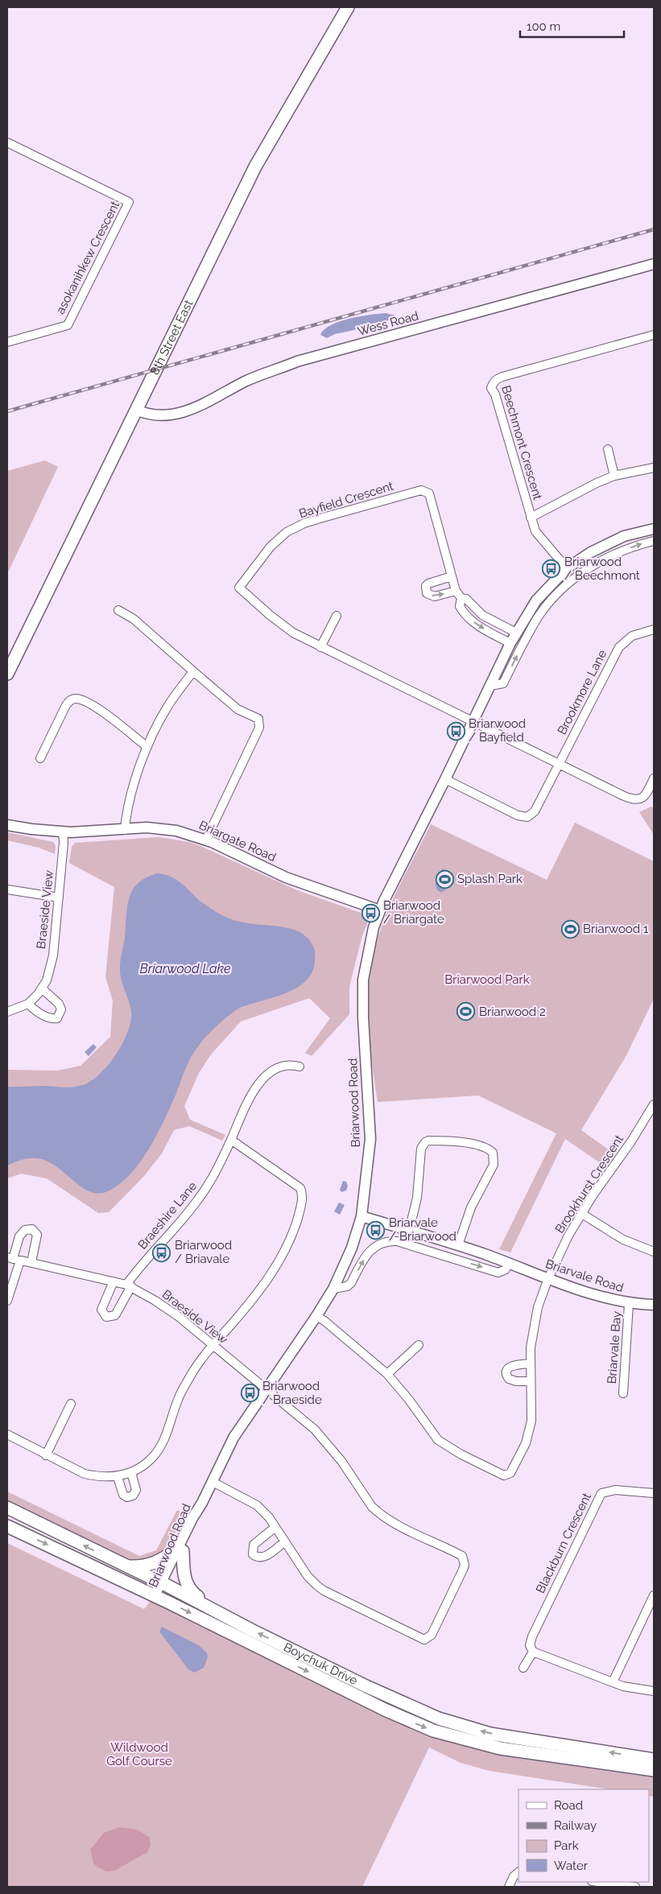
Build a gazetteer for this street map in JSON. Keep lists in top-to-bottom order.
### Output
{
  "streets": {
    "main road": ["8th Street East", "Boychuk Drive"],
    "street": [
      "asokanihkew Crescent",
      "Wess Road",
      "Beechmont Crescent",
      "Bayfield Crescent",
      "Brookmore Lane",
      "Briargate Road",
      "Braeside View",
      "Briarwood Road",
      "Brookhurst Crescent",
      "Braeshire Lane",
      "Briarvale Road",
      "Briarvale Bay",
      "Blackburn Crescent"
    ]
  },
  "crossings": [
    ["Wess Road", "8th Street East"],
    ["Beechmont Crescent", "Briarwood Road"],
    ["Bayfield Crescent", "Brookmore Lane"],
    ["Bayfield Crescent", "Briarwood Road"],
    ["Brookmore Lane", "Briarwood Road"],
    ["Briargate Road", "Braeside View"],
    ["Briargate Road", "Briarwood Road"],
    ["Braeside View", "Briarwood Road"],
    ["Braeside View", "Braeshire Lane"],
    ["Briarwood Road", "Briarvale Road"],
    ["Briarwood Road", "Boychuk Drive"],
    ["Brookhurst Crescent", "Briarvale Road"],
    ["Briarvale Road", "Briarvale Bay"]
  ],
  "water": ["Briarwood Lake"],
  "parks": ["Briarwood Park", "Wildwood Golf Course"],
  "places": {
    "bus stop": [
      "Briarwood / Beechmont",
      "Briarwood / Bayfield",
      "Briarwood / Briargate",
      "Briarvale / Briarwood",
      "Briarwood / Briavale",
      "Briarwood / Braeside"
    ],
    "sports": ["Splash Park", "Briarwood 1", "Briarwood 2"]
  },
  "legend": [
    "Road",
    "Railway",
    "Park",
    "Water"
  ],
  "scale_bar": "100 m"
}
